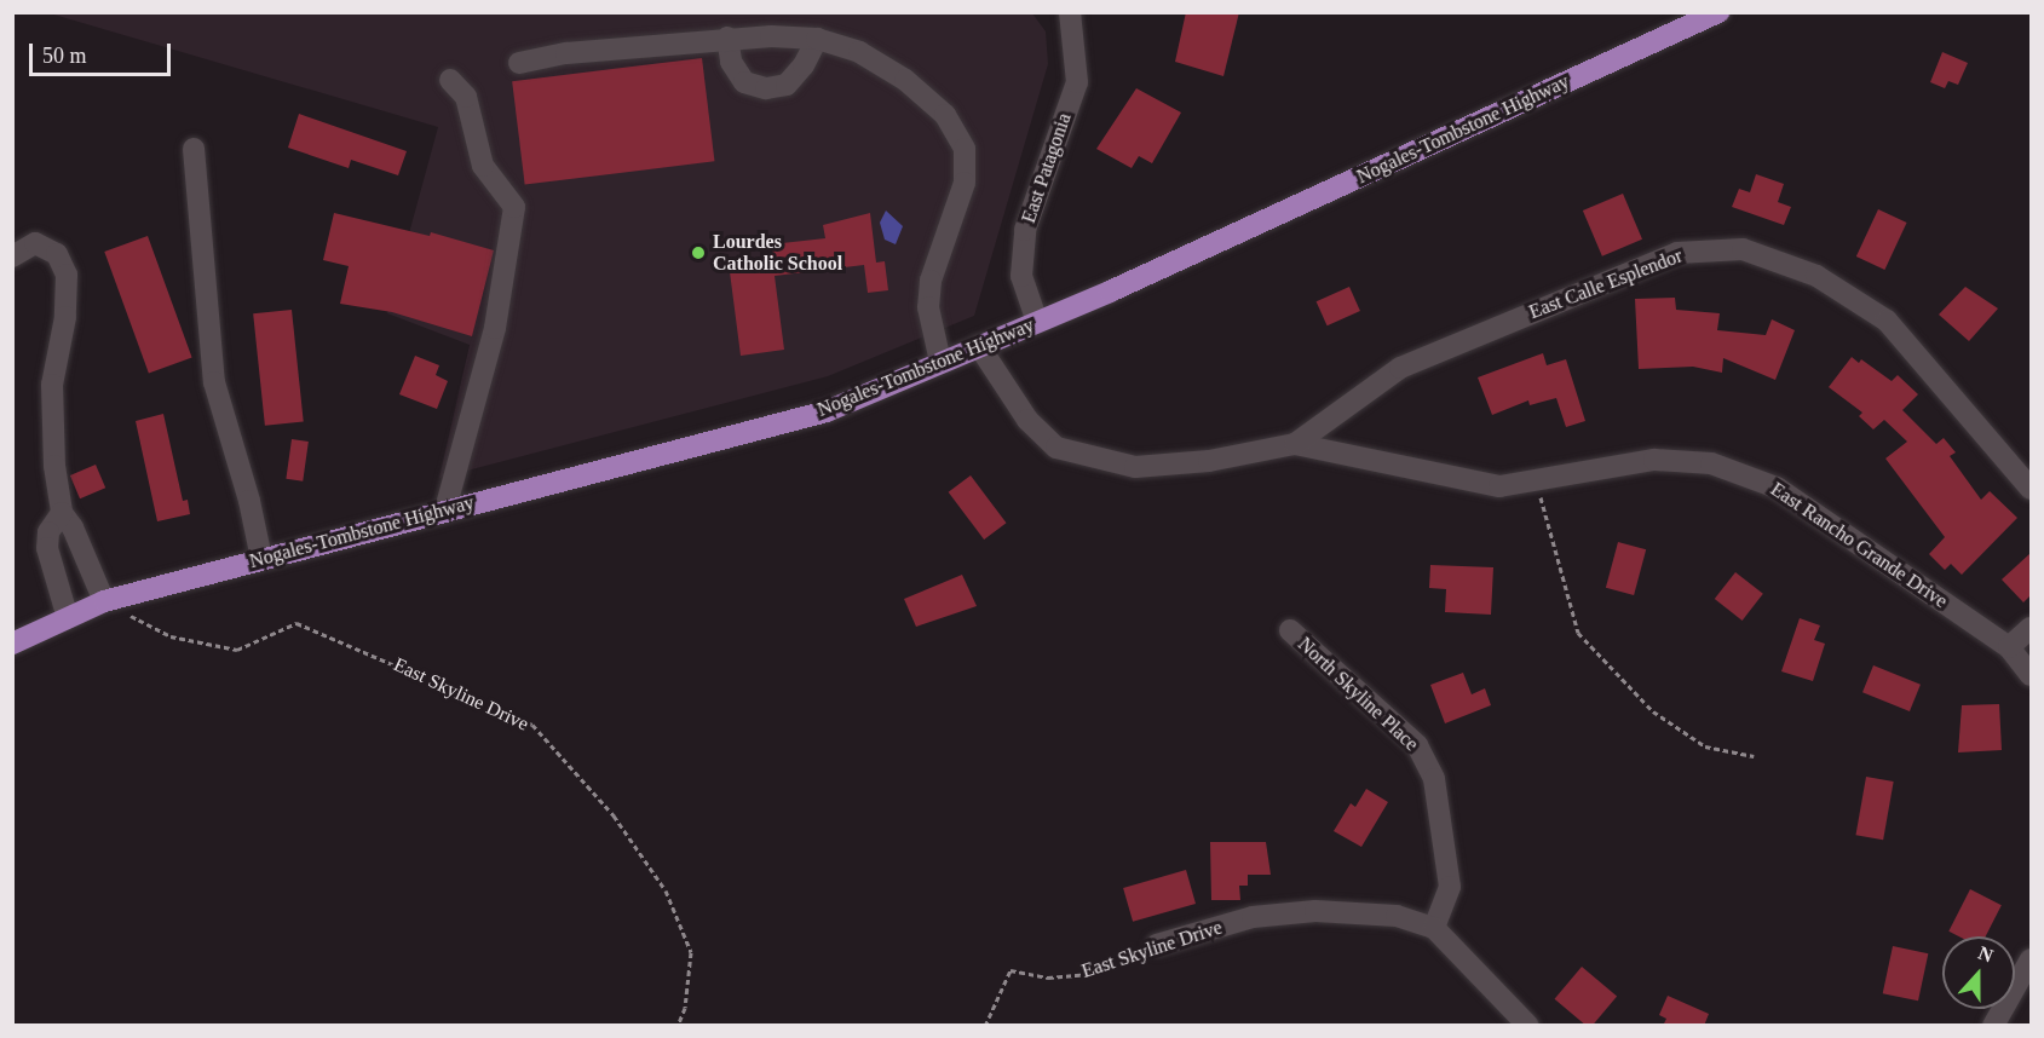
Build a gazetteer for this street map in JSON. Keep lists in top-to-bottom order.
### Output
{
  "streets": {
    "main road": ["Nogales-Tombstone Highway"],
    "street": [
      "East Patagonia",
      "East Calle Esplendor",
      "East Rancho Grande Drive",
      "East Skyline Drive",
      "North Skyline Place"
    ]
  },
  "crossings": [
    ["Nogales-Tombstone Highway", "East Patagonia"],
    ["Nogales-Tombstone Highway", "East Rancho Grande Drive"],
    ["Nogales-Tombstone Highway", "East Skyline Drive"],
    ["East Calle Esplendor", "East Rancho Grande Drive"],
    ["East Skyline Drive", "North Skyline Place"]
  ],
  "places": ["Lourdes Catholic School"],
  "scale_bar": "50 m",
  "north": "top"
}
